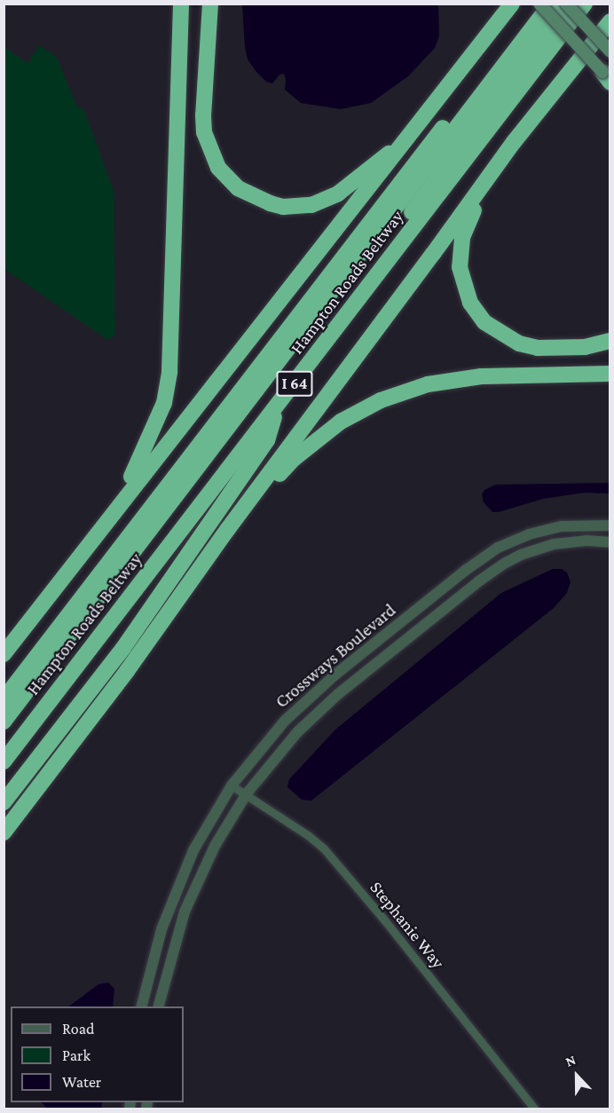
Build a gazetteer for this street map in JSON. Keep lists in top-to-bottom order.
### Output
{
  "streets": {
    "highway": ["Hampton Roads Beltway", "I 64"],
    "street": ["Crossways Boulevard", "Stephanie Way"]
  },
  "crossings": [
    ["Crossways Boulevard", "Stephanie Way"]
  ],
  "legend": ["Road", "Park", "Water"],
  "north": "top"
}
